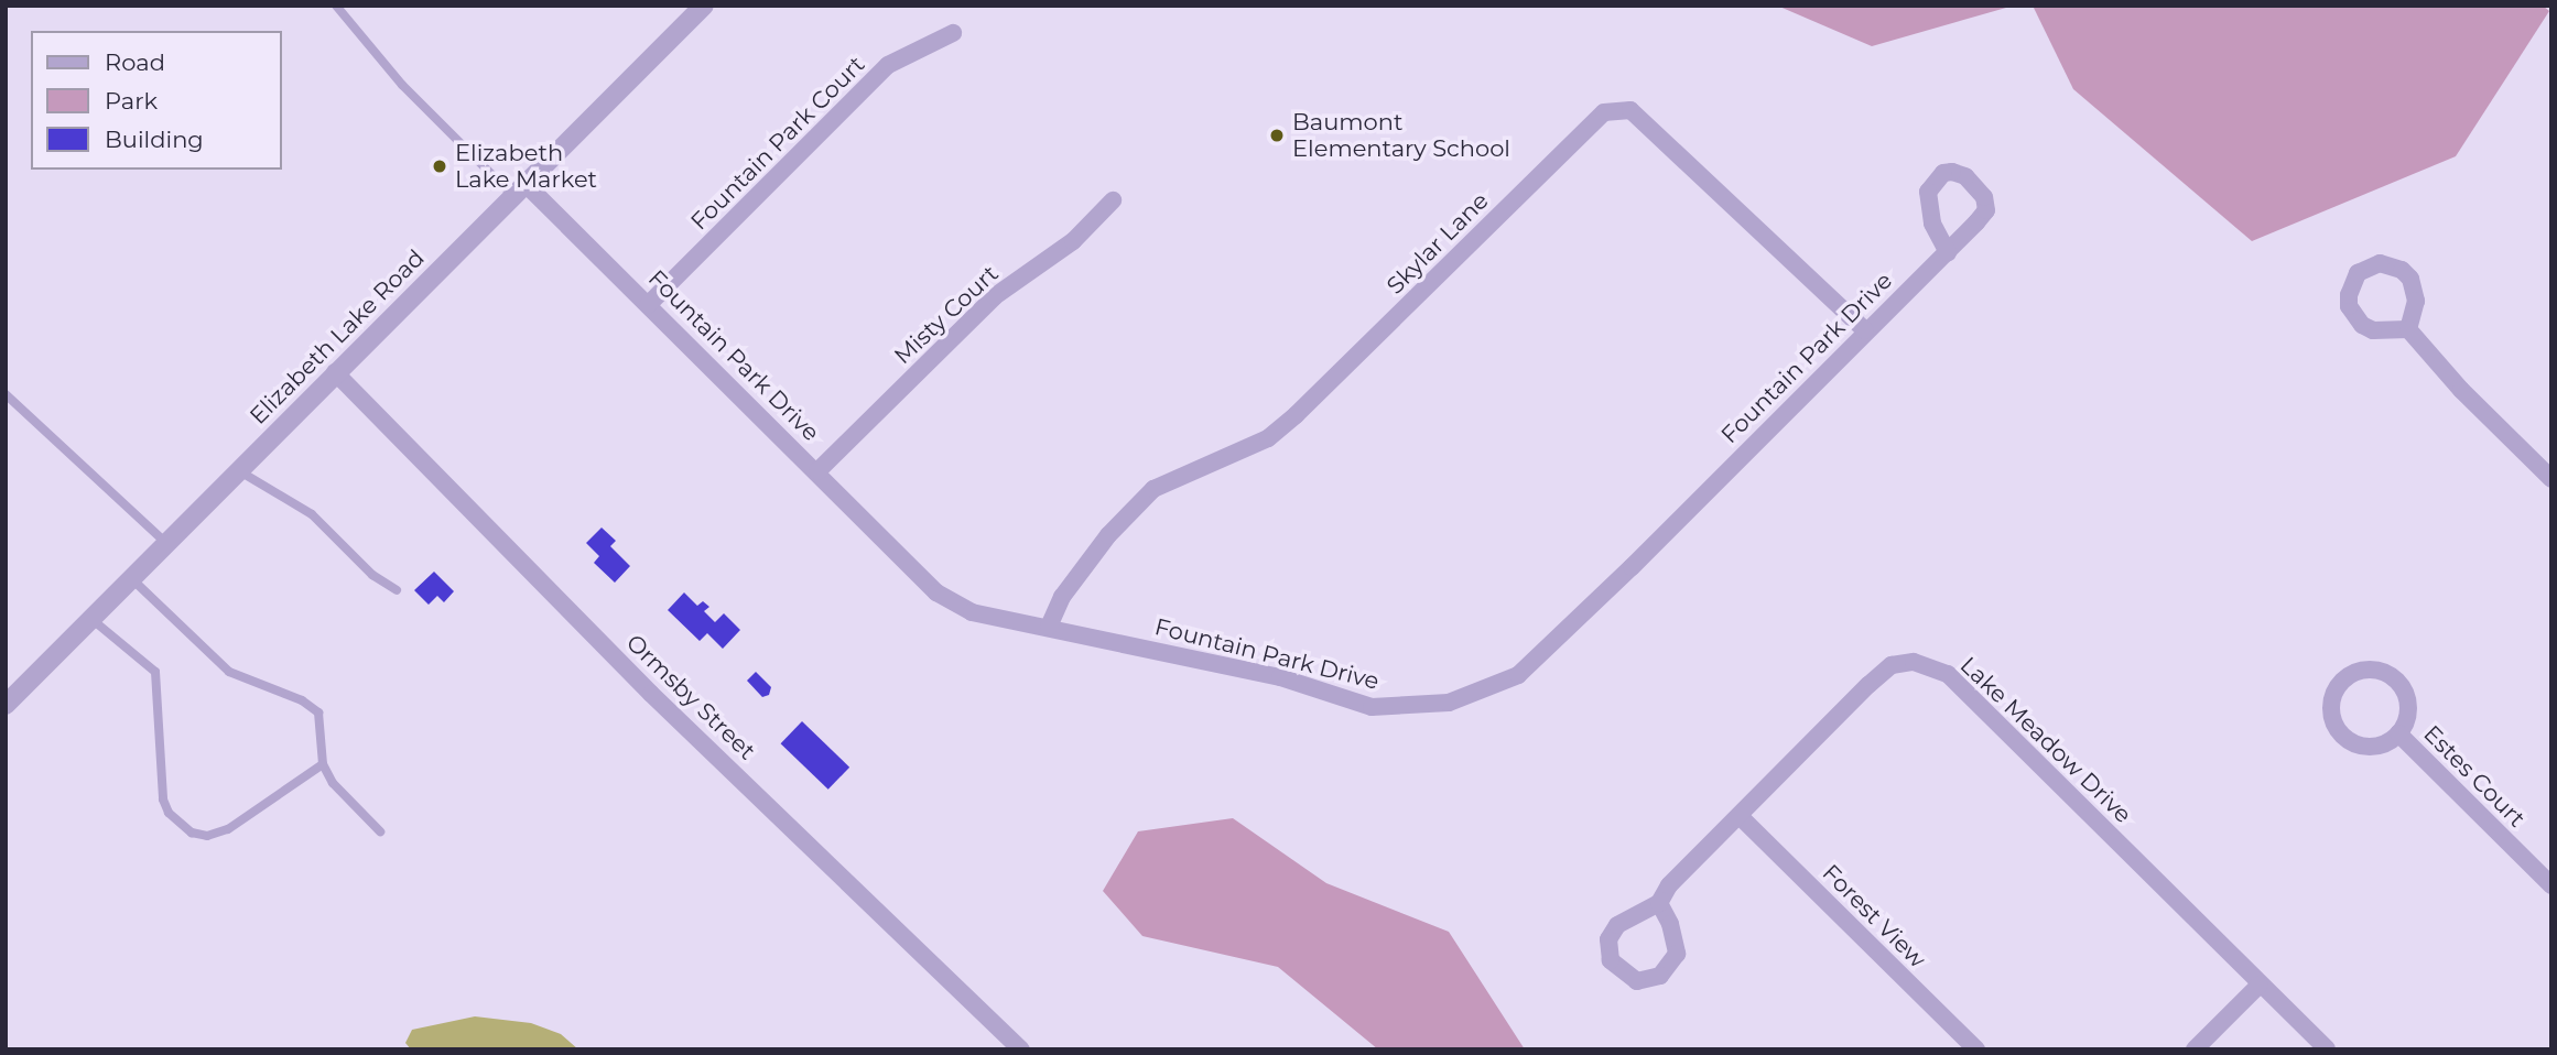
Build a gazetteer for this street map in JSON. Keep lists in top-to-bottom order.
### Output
{
  "streets": {
    "street": [
      "Fountain Park Court",
      "Skylar Lane",
      "Misty Court",
      "Elizabeth Lake Road",
      "Fountain Park Drive",
      "Ormsby Street",
      "Lake Meadow Drive",
      "Estes Court",
      "Forest View"
    ]
  },
  "crossings": [
    ["Fountain Park Court", "Fountain Park Drive"],
    ["Skylar Lane", "Fountain Park Drive"],
    ["Misty Court", "Fountain Park Drive"],
    ["Elizabeth Lake Road", "Fountain Park Drive"],
    ["Elizabeth Lake Road", "Ormsby Street"],
    ["Lake Meadow Drive", "Forest View"]
  ],
  "places": ["Baumont Elementary School", "Elizabeth Lake Market"],
  "legend": ["Road", "Park", "Building"]
}
